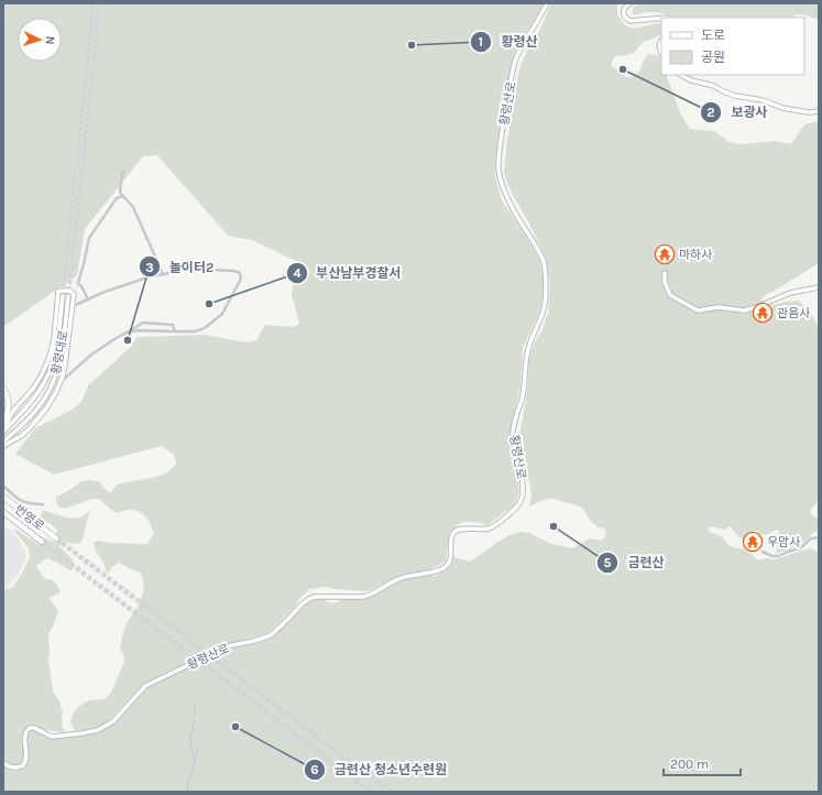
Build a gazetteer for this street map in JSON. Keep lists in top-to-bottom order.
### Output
{
  "streets": {
    "highway": ["번영로"],
    "street": ["황령산로", "황령대로"]
  },
  "places": {
    "other": [
      "황령산",
      "보광사",
      "부산남부경찰서",
      "놀이터2",
      "금련산",
      "금련산 청소년수련원"
    ],
    "temple": ["마하사", "관음사", "우암사"]
  },
  "legend": ["도로", "공원"],
  "scale_bar": "200 m",
  "north": "right"
}
